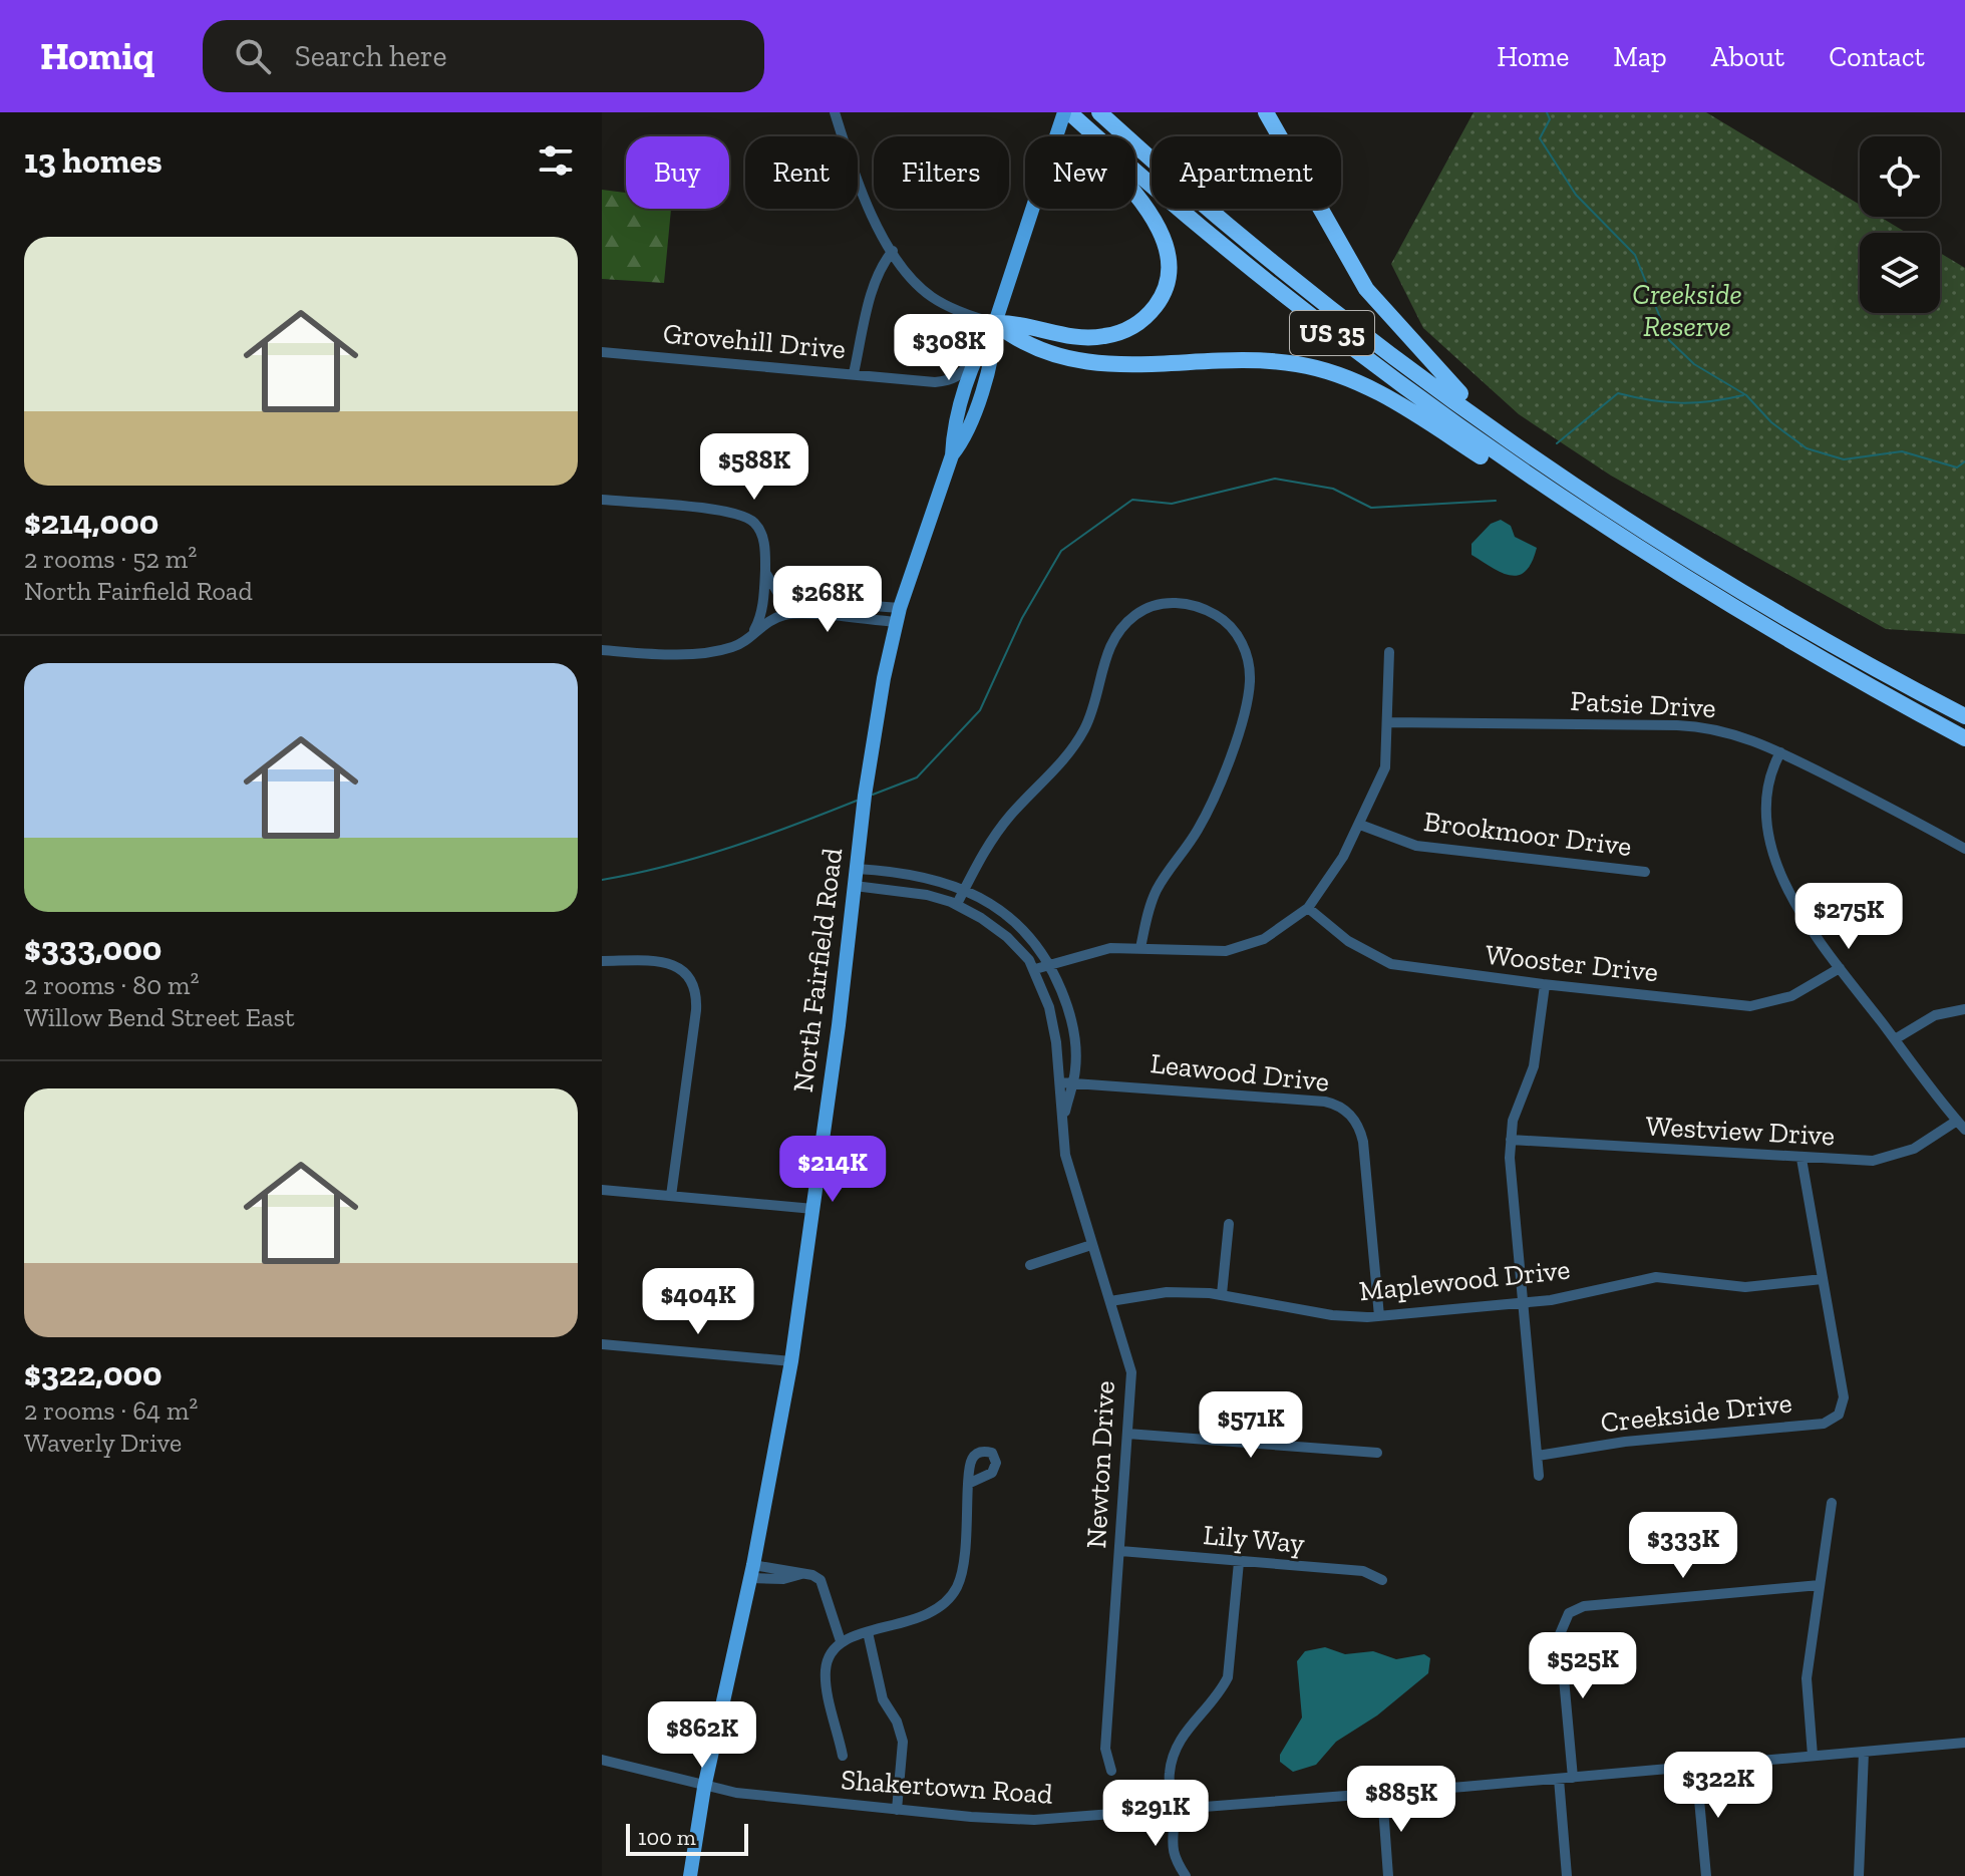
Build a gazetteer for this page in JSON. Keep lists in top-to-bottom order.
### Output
{
  "streets": {
    "highway": ["US 35"],
    "main road": ["North Fairfield Road"],
    "street": [
      "Grovehill Drive",
      "Patsie Drive",
      "Brookmoor Drive",
      "Wooster Drive",
      "Leawood Drive",
      "Westview Drive",
      "Maplewood Drive",
      "Creekside Drive",
      "Newton Drive",
      "Lily Way",
      "Shakertown Road"
    ]
  },
  "crossings": [
    ["US 35", "North Fairfield Road"],
    ["Grovehill Drive", "North Fairfield Road"],
    ["North Fairfield Road", "Newton Drive"],
    ["North Fairfield Road", "Shakertown Road"],
    ["Leawood Drive", "Maplewood Drive"],
    ["Leawood Drive", "Newton Drive"],
    ["Maplewood Drive", "Creekside Drive"],
    ["Maplewood Drive", "Newton Drive"],
    ["Newton Drive", "Lily Way"]
  ],
  "parks": ["Creekside Reserve"],
  "scale_bar": "100 m",
  "page": {
    "header": "Homiq",
    "search": "Search here",
    "nav": [
      "Home",
      "Map",
      "About",
      "Contact"
    ],
    "heading": "13 homes",
    "chip": [
      "Buy",
      "Rent",
      "Filters",
      "New",
      "Apartment"
    ],
    "list": [
      {
        "name": "$214,000",
        "note": "2 rooms · 52 m² · North Fairfield Road"
      },
      {
        "name": "$333,000",
        "note": "2 rooms · 80 m² · Willow Bend Street East"
      },
      {
        "name": "$322,000",
        "note": "2 rooms · 64 m² · Waverly Drive"
      }
    ],
    "price": [
      "$308K",
      "$588K",
      "$268K",
      "$275K",
      "$214K",
      "$404K",
      "$571K",
      "$333K",
      "$525K",
      "$862K",
      "$322K",
      "$885K",
      "$291K"
    ],
    "scale": "100 m"
  }
}
